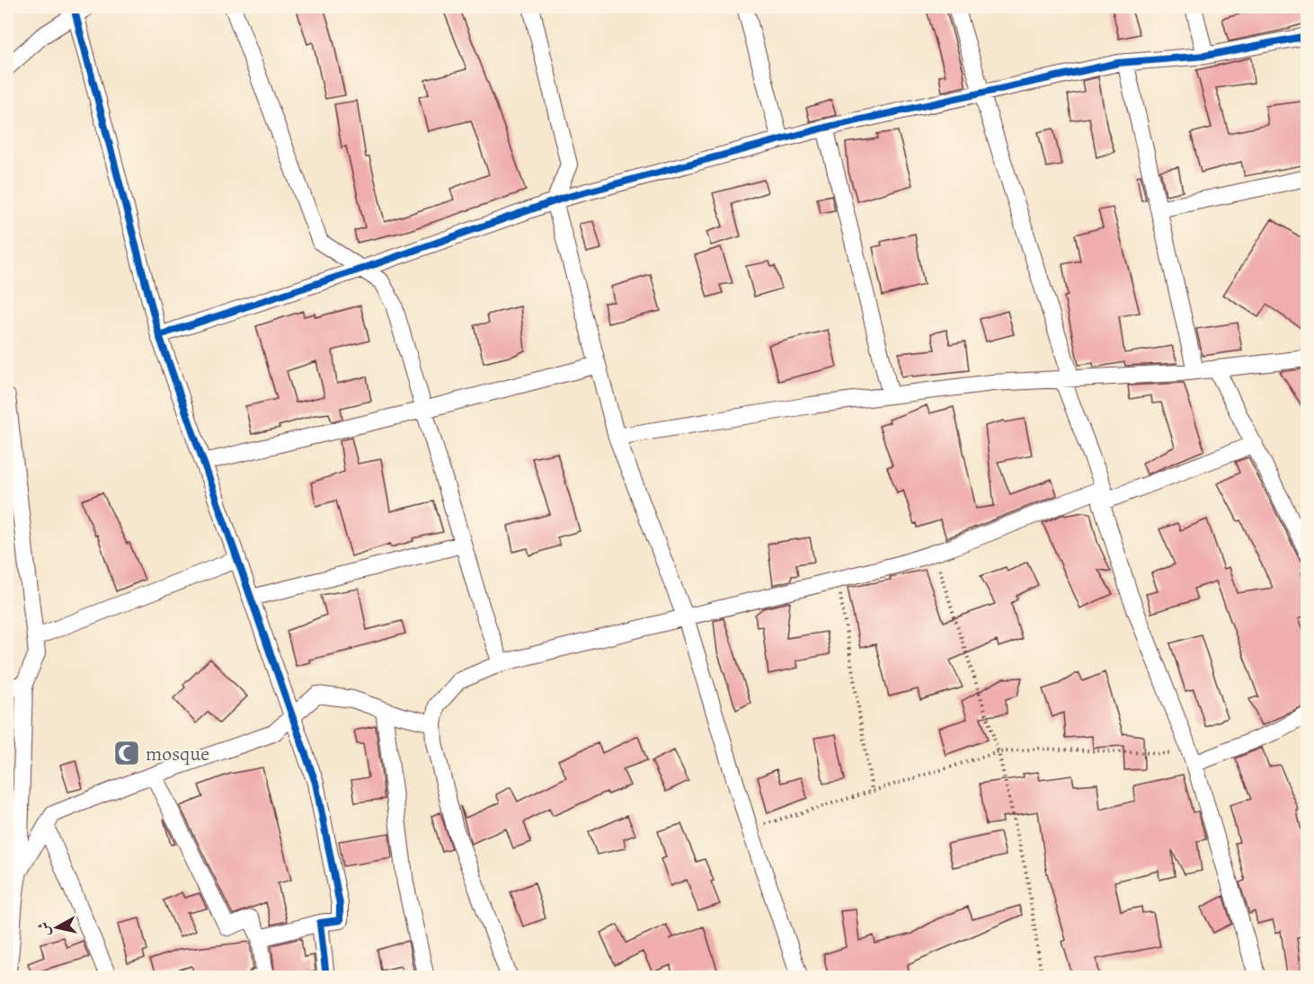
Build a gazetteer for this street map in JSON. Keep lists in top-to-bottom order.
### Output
{
  "places": {
    "mosque": ["mosque"]
  },
  "north": "left"
}
